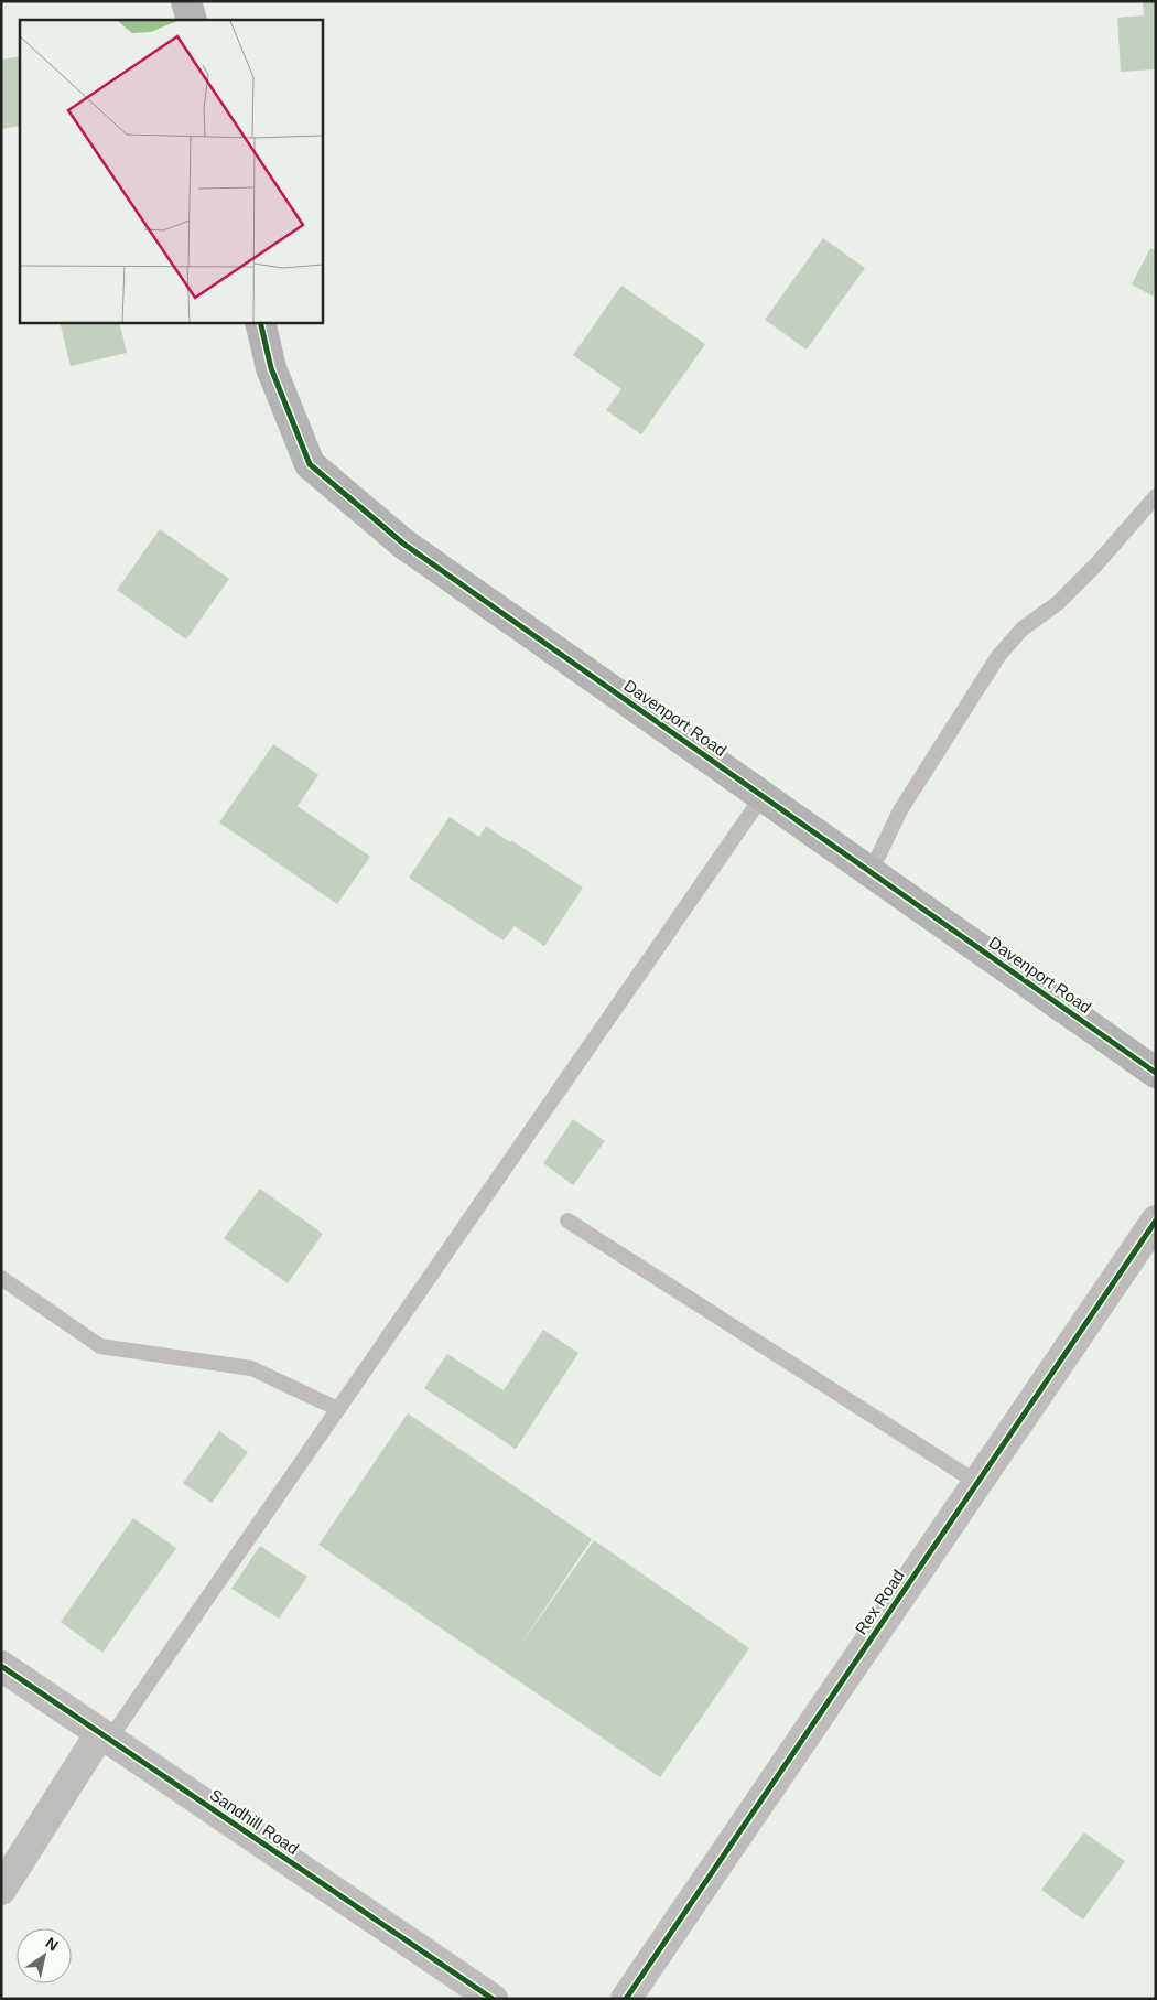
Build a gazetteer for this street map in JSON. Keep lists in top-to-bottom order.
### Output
{
  "streets": {
    "street": ["Davenport Road", "Rex Road", "Sandhill Road"]
  },
  "north": "top right"
}
